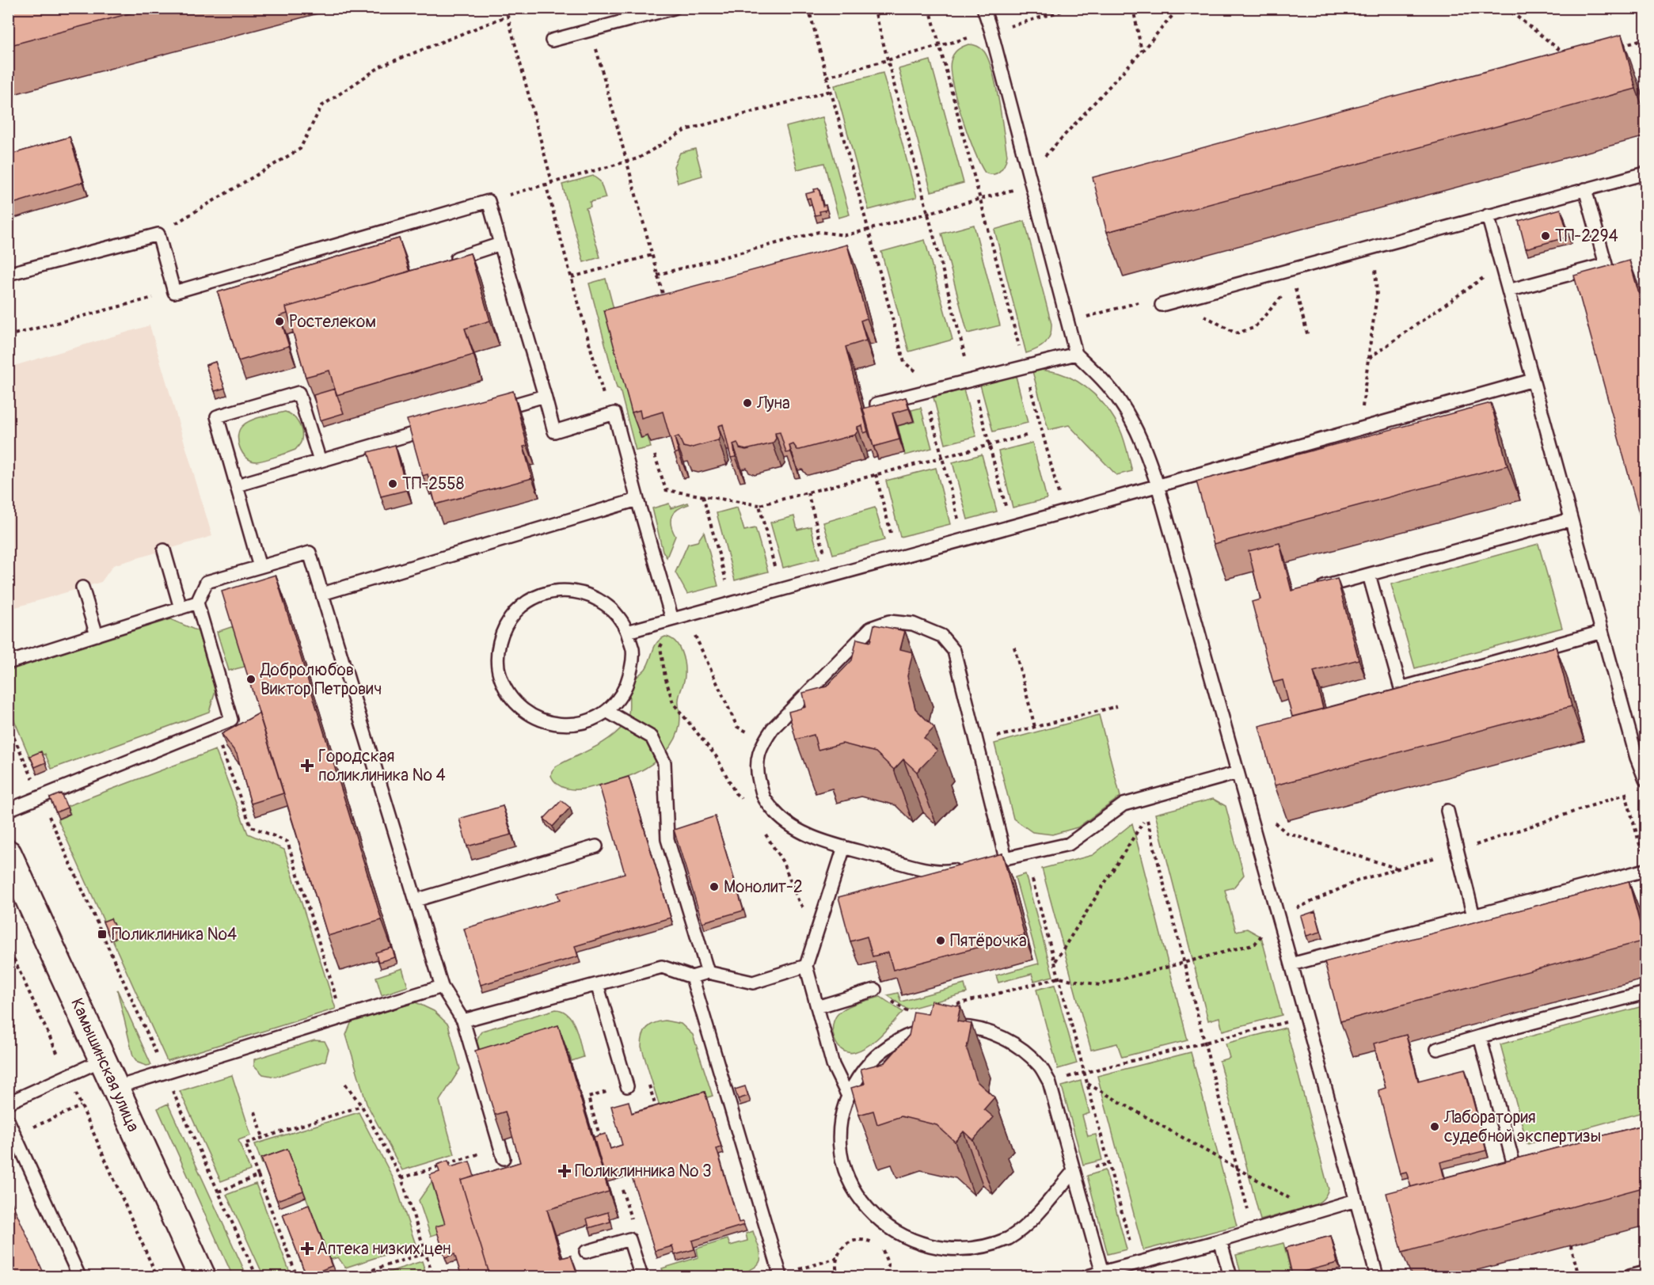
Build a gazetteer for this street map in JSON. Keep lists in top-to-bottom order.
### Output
{
  "streets": {
    "street": ["Камышинская улица"]
  },
  "places": {
    "other": [
      "ТП-2294",
      "Ростелеком",
      "Луна",
      "ТП-2558",
      "Добролюбов Виктор Петрович",
      "Монолит-2",
      "Пятёрочка",
      "Лаборатория судебной экспертизы"
    ],
    "health": ["Городская поликлиника № 4", "Поликлинника № 3", "Аптека низких цен"],
    "transit": ["Поликлиника №4"]
  }
}
